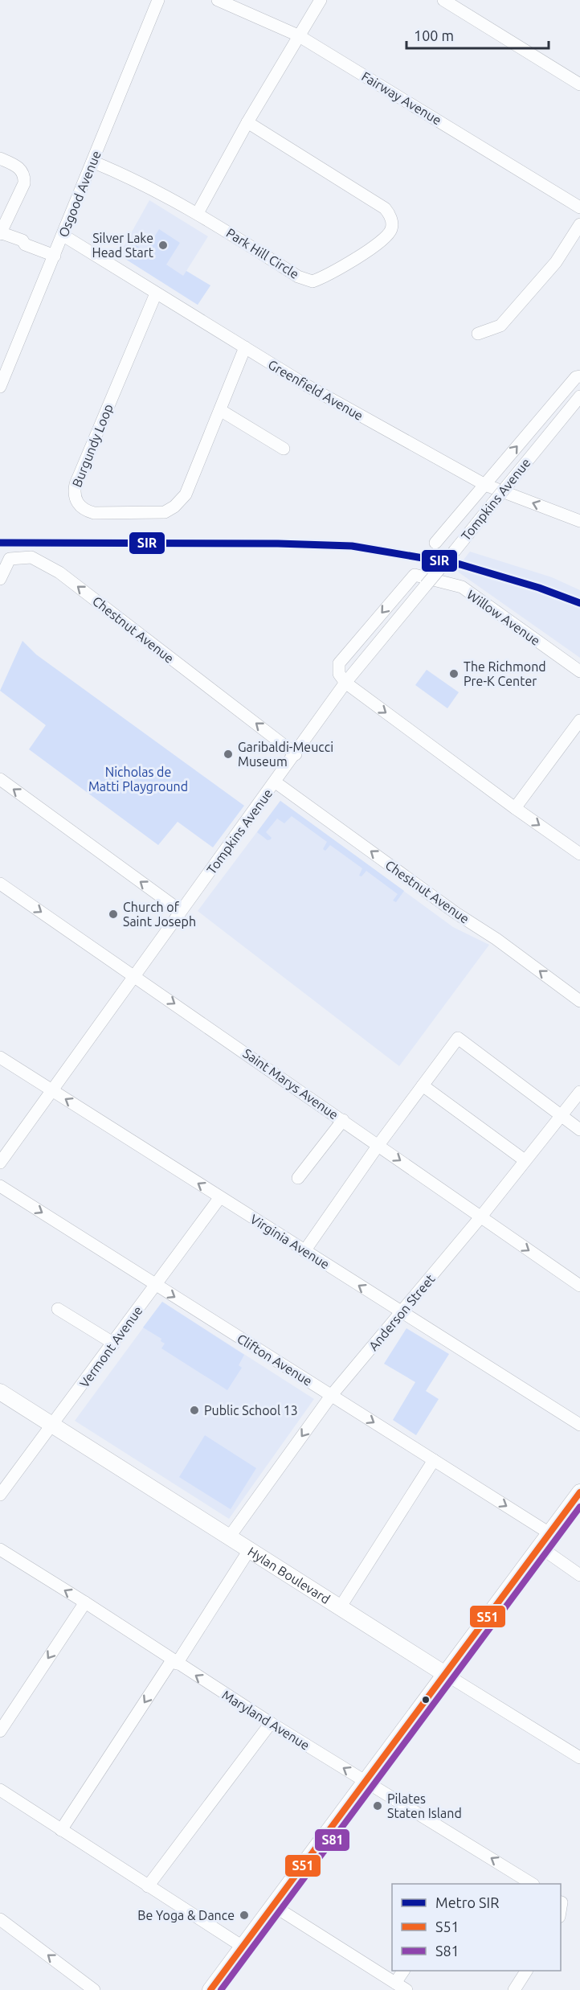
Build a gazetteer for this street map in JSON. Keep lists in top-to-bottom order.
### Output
{
  "streets": {
    "main road": ["Hylan Boulevard"],
    "street": [
      "Fairway Avenue",
      "Osgood Avenue",
      "Park Hill Circle",
      "Greenfield Avenue",
      "Burgundy Loop",
      "Tompkins Avenue",
      "Willow Avenue",
      "Chestnut Avenue",
      "Saint Marys Avenue",
      "Virginia Avenue",
      "Anderson Street",
      "Vermont Avenue",
      "Clifton Avenue",
      "Maryland Avenue"
    ]
  },
  "crossings": [
    ["Osgood Avenue", "Park Hill Circle"],
    ["Osgood Avenue", "Greenfield Avenue"],
    ["Greenfield Avenue", "Burgundy Loop"],
    ["Tompkins Avenue", "Willow Avenue"],
    ["Tompkins Avenue", "Chestnut Avenue"],
    ["Tompkins Avenue", "Saint Marys Avenue"],
    ["Tompkins Avenue", "Virginia Avenue"],
    ["Saint Marys Avenue", "Anderson Street"],
    ["Virginia Avenue", "Anderson Street"],
    ["Virginia Avenue", "Vermont Avenue"],
    ["Anderson Street", "Clifton Avenue"],
    ["Anderson Street", "Hylan Boulevard"],
    ["Vermont Avenue", "Clifton Avenue"],
    ["Vermont Avenue", "Hylan Boulevard"]
  ],
  "one_way": [
    "Chestnut Avenue",
    "Virginia Avenue",
    "Clifton Avenue",
    "Maryland Avenue"
  ],
  "parks": ["Nicholas de Matti Playground"],
  "places": [
    "Silver Lake Head Start",
    "The Richmond Pre-K Center",
    "Garibaldi-Meucci Museum",
    "Church of Saint Joseph",
    "Public School 13",
    "Pilates Staten Island",
    "Be Yoga & Dance"
  ],
  "lines": ["metro line SIR", "transit line S51", "transit line S81"],
  "legend": ["Metro SIR", "S51", "S81"],
  "scale_bar": "100 m"
}
